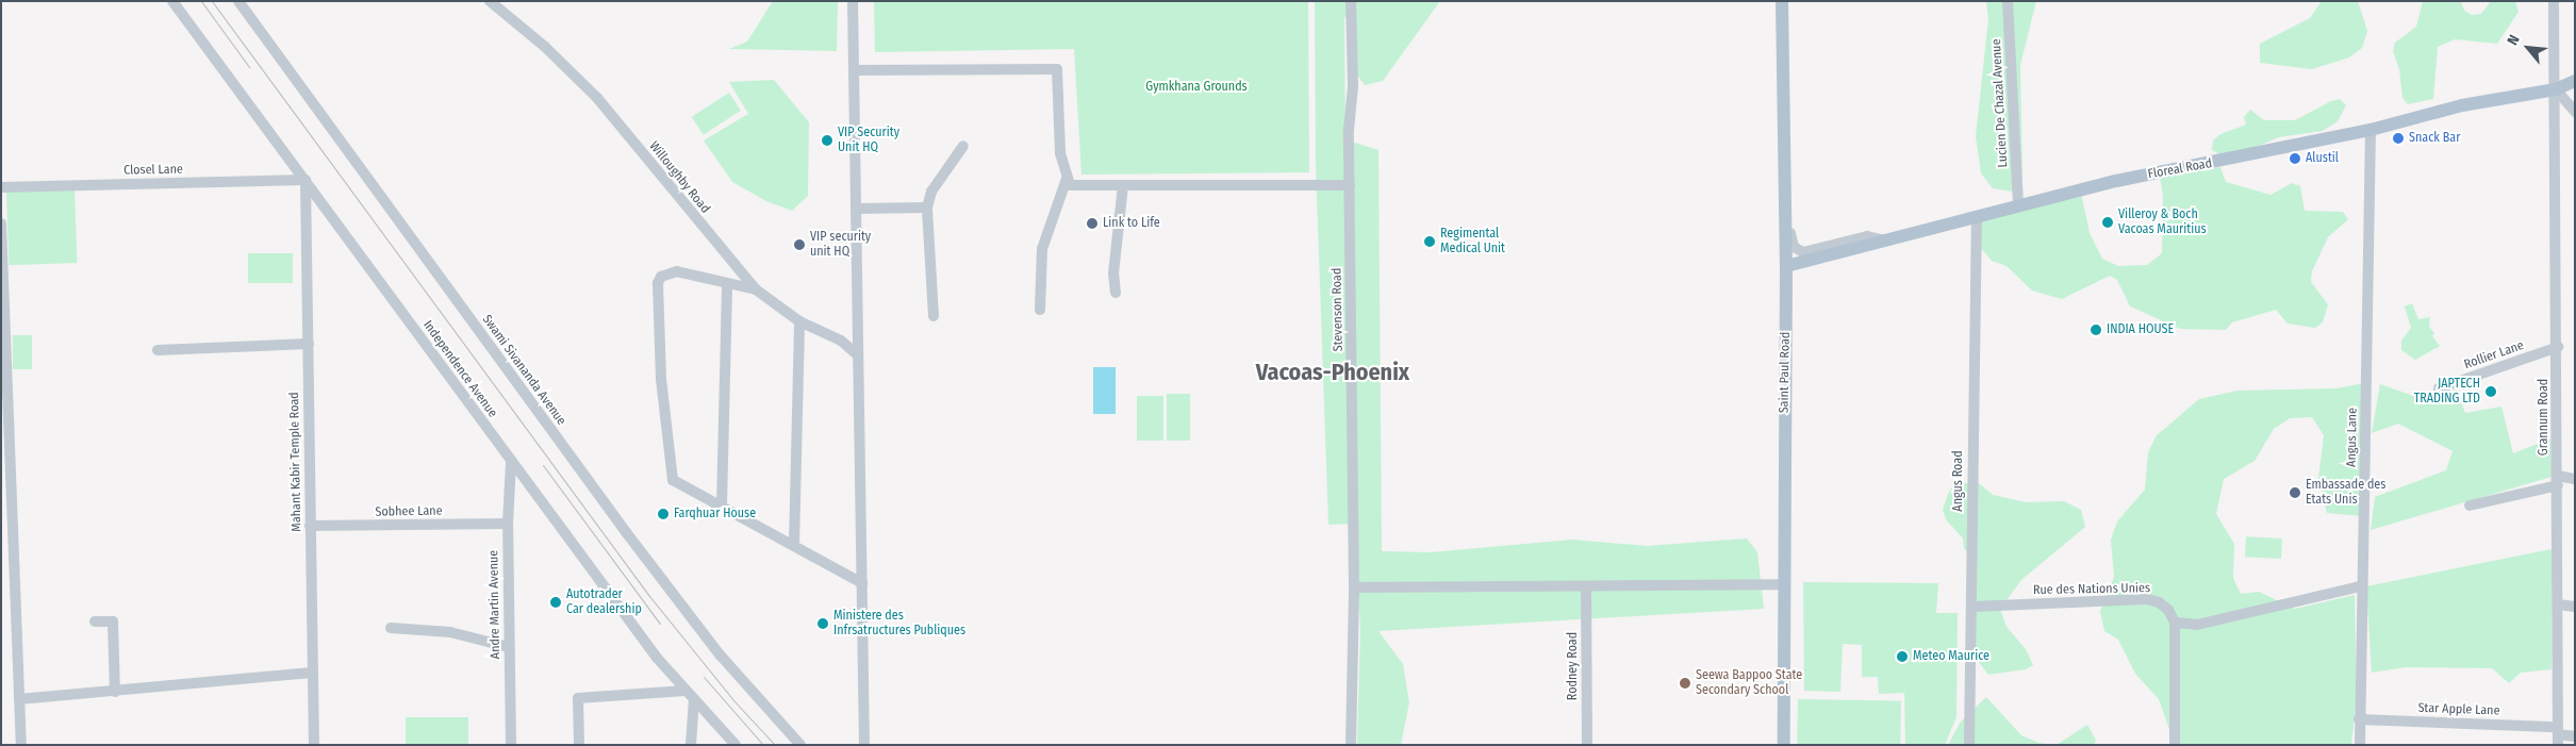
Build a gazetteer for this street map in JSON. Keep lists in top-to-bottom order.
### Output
{
  "streets": {
    "main road": ["Floreal Road", "Saint Paul Road"],
    "street": [
      "Lucien De Chazal Avenue",
      "Closel Lane",
      "Willoughby Road",
      "Stevenson Road",
      "Rollier Lane",
      "Independence Avenue",
      "Swami Sivananda Avenue",
      "Grannum Road",
      "Angus Lane",
      "Mahant Kabir Temple Road",
      "Angus Road",
      "Sobhee Lane",
      "Rue des Nations Unies",
      "Andre Martin Avenue",
      "Rodney Road",
      "Star Apple Lane"
    ]
  },
  "crossings": [
    ["Lucien De Chazal Avenue", "Floreal Road"],
    ["Floreal Road", "Saint Paul Road"],
    ["Floreal Road", "Grannum Road"],
    ["Floreal Road", "Angus Lane"],
    ["Floreal Road", "Angus Road"],
    ["Closel Lane", "Independence Avenue"],
    ["Closel Lane", "Mahant Kabir Temple Road"],
    ["Rollier Lane", "Grannum Road"],
    ["Independence Avenue", "Mahant Kabir Temple Road"],
    ["Independence Avenue", "Andre Martin Avenue"],
    ["Grannum Road", "Star Apple Lane"],
    ["Angus Lane", "Star Apple Lane"],
    ["Mahant Kabir Temple Road", "Sobhee Lane"],
    ["Angus Road", "Rue des Nations Unies"],
    ["Sobhee Lane", "Andre Martin Avenue"]
  ],
  "districts": ["Vacoas-Phoenix"],
  "parks": ["Gymkhana Grounds"],
  "places": [
    "Snack Bar",
    "VIP Security Unit HQ",
    "Alustil",
    "Villeroy & Boch Vacoas Mauritius",
    "Link to Life",
    "Regimental Medical Unit",
    "VIP security unit HQ",
    "INDIA HOUSE",
    "JAPTECH TRADING LTD",
    "Embassade des Etats Unis",
    "Farqhuar House",
    "Autotrader Car dealership",
    "Ministere des Infrsatructures Publiques",
    "Meteo Maurice",
    "Seewa Bappoo State Secondary School"
  ],
  "north": "top left"
}
